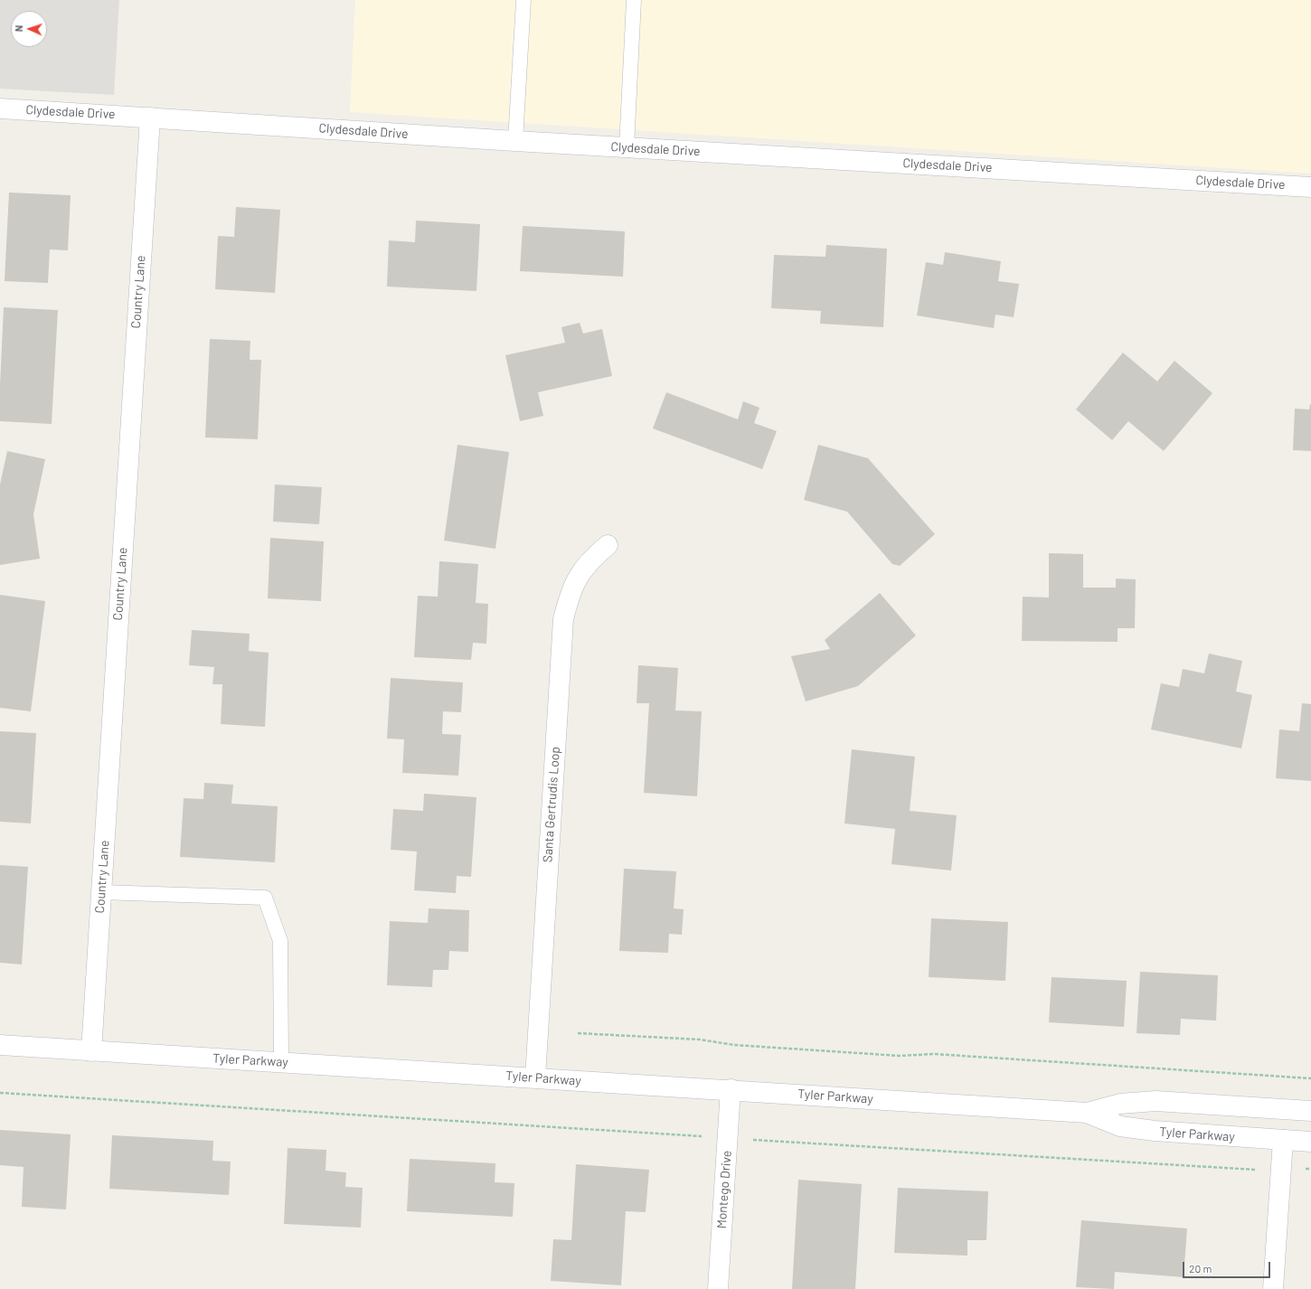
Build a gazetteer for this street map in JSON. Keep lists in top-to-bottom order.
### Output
{
  "streets": {
    "street": [
      "Clydesdale Drive",
      "Country Lane",
      "Santa Gertrudis Loop",
      "Tyler Parkway",
      "Montego Drive"
    ]
  },
  "crossings": [
    ["Clydesdale Drive", "Country Lane"],
    ["Country Lane", "Tyler Parkway"],
    ["Santa Gertrudis Loop", "Tyler Parkway"],
    ["Tyler Parkway", "Montego Drive"]
  ],
  "scale_bar": "20 m",
  "north": "left"
}
